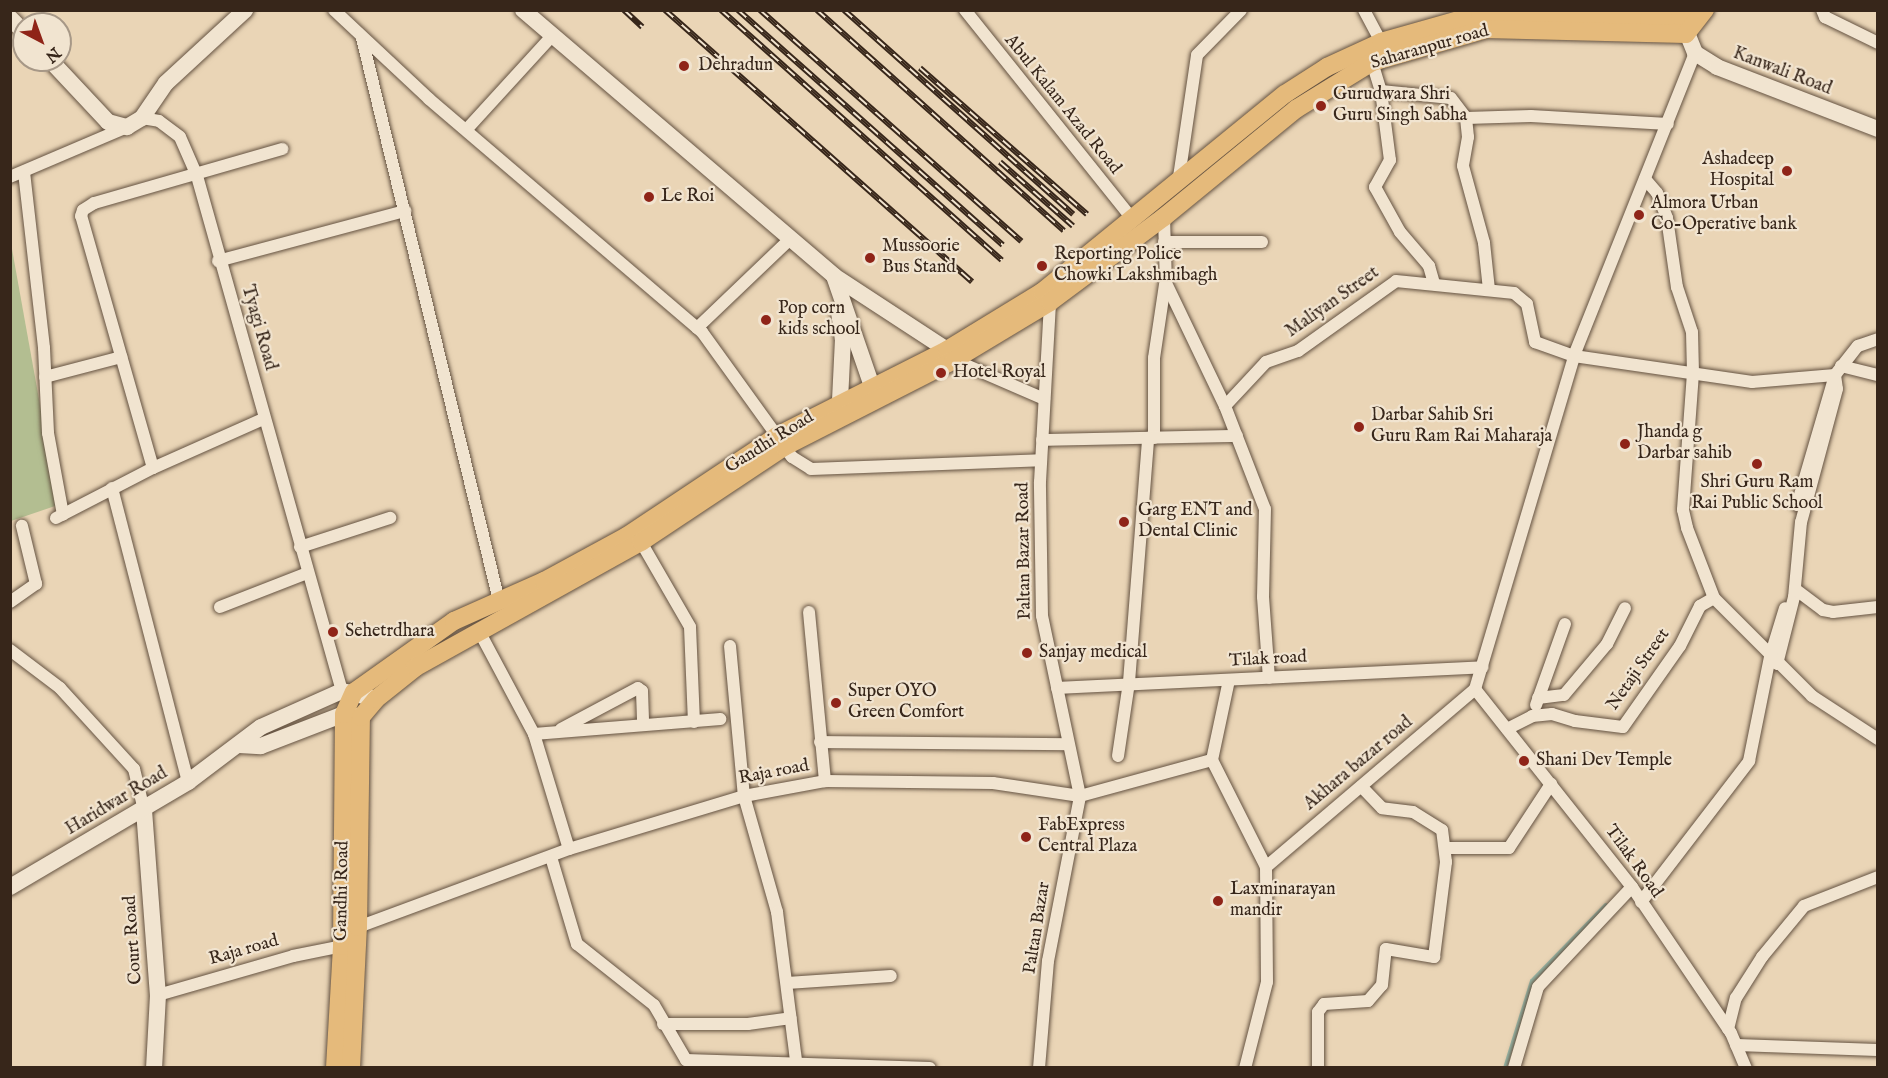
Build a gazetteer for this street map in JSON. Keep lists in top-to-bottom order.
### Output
{
  "streets": {
    "main road": ["Saharanpur road", "Gandhi Road"],
    "street": [
      "Kanwali Road",
      "Abul Kalam Azad Road",
      "Maliyan Street",
      "Tyagi Road",
      "Paltan Bazar Road",
      "Tilak road",
      "Netaji Street",
      "Akhara bazar road",
      "Raja road",
      "Haridwar Road",
      "Tilak Road",
      "Paltan Bazar",
      "Court Road"
    ]
  },
  "crossings": [
    ["Saharanpur road", "Kanwali Road"],
    ["Saharanpur road", "Gandhi Road"],
    ["Abul Kalam Azad Road", "Gandhi Road"],
    ["Tyagi Road", "Gandhi Road"],
    ["Tyagi Road", "Haridwar Road"],
    ["Gandhi Road", "Paltan Bazar Road"],
    ["Gandhi Road", "Raja road"],
    ["Gandhi Road", "Haridwar Road"],
    ["Paltan Bazar Road", "Tilak road"],
    ["Paltan Bazar Road", "Raja road"],
    ["Paltan Bazar Road", "Paltan Bazar"],
    ["Netaji Street", "Tilak Road"],
    ["Akhara bazar road", "Tilak Road"],
    ["Raja road", "Paltan Bazar"],
    ["Raja road", "Court Road"],
    ["Haridwar Road", "Court Road"]
  ],
  "places": [
    "Dehradun",
    "Gurudwara Shri Guru Singh Sabha",
    "Ashadeep Hospital",
    "Le Roi",
    "Almora Urban Co-Operative bank",
    "Mussoorie Bus Stand",
    "Reporting Police Chowki Lakshmibagh",
    "Pop corn kids school",
    "Hotel Royal",
    "Darbar Sahib Sri Guru Ram Rai Maharaja",
    "Jhanda g Darbar sahib",
    "Shri Guru Ram Rai Public School",
    "Garg ENT and Dental Clinic",
    "Sehetrdhara",
    "Sanjay medical",
    "Super OYO Green Comfort",
    "Shani Dev Temple",
    "FabExpress Central Plaza",
    "Laxminarayan mandir"
  ],
  "north": "bottom right"
}
